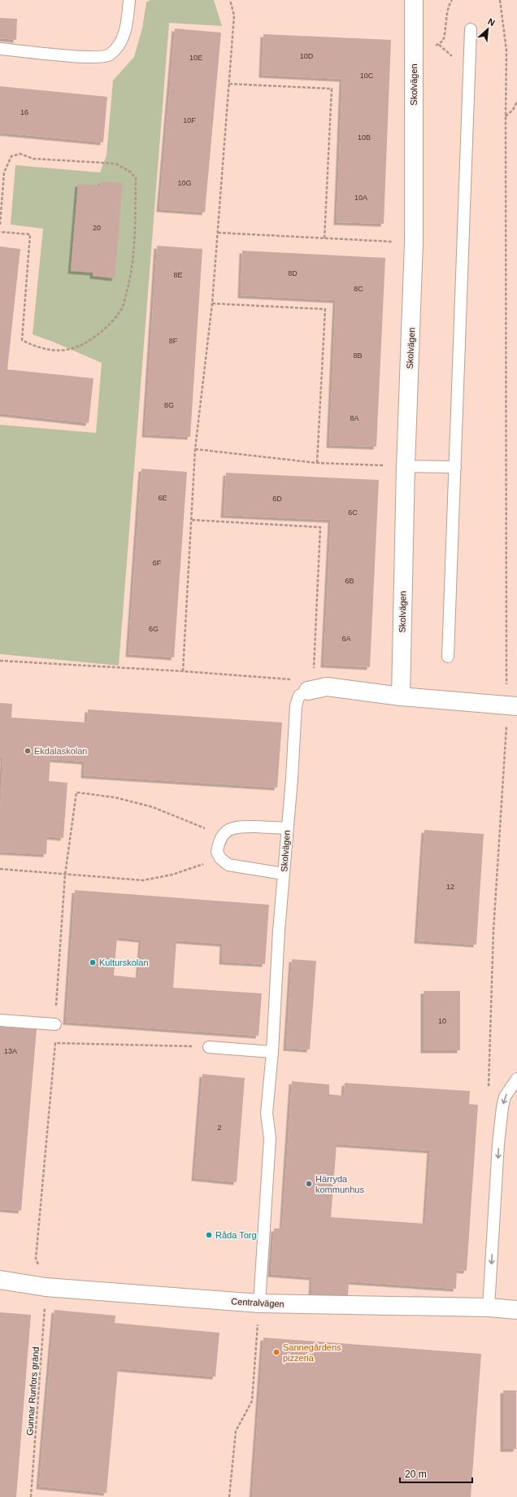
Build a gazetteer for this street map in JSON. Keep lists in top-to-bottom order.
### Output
{
  "streets": {
    "street": ["Skolvägen", "Centralvägen"],
    "path": ["Gunnar Runfors gränd"]
  },
  "crossings": [
    ["Skolvägen", "Centralvägen"],
    ["Centralvägen", "Gunnar Runfors gränd"]
  ],
  "places": [
    "Ekdalaskolan",
    "Kulturskolan",
    "Härryda kommunhus",
    "Råda Torg",
    "Sannegårdens pizzeria"
  ],
  "house_numbers": [
    "10D",
    "10E",
    "10C",
    "16",
    "10F",
    "10B",
    "10G",
    "10A",
    "20",
    "8D",
    "8E",
    "8C",
    "8F",
    "8B",
    "8G",
    "8A",
    "6E",
    "6D",
    "6C",
    "6F",
    "6B",
    "6G",
    "6A",
    "12",
    "10",
    "13A",
    "2"
  ],
  "scale_bar": "20 m",
  "north": "top right"
}
